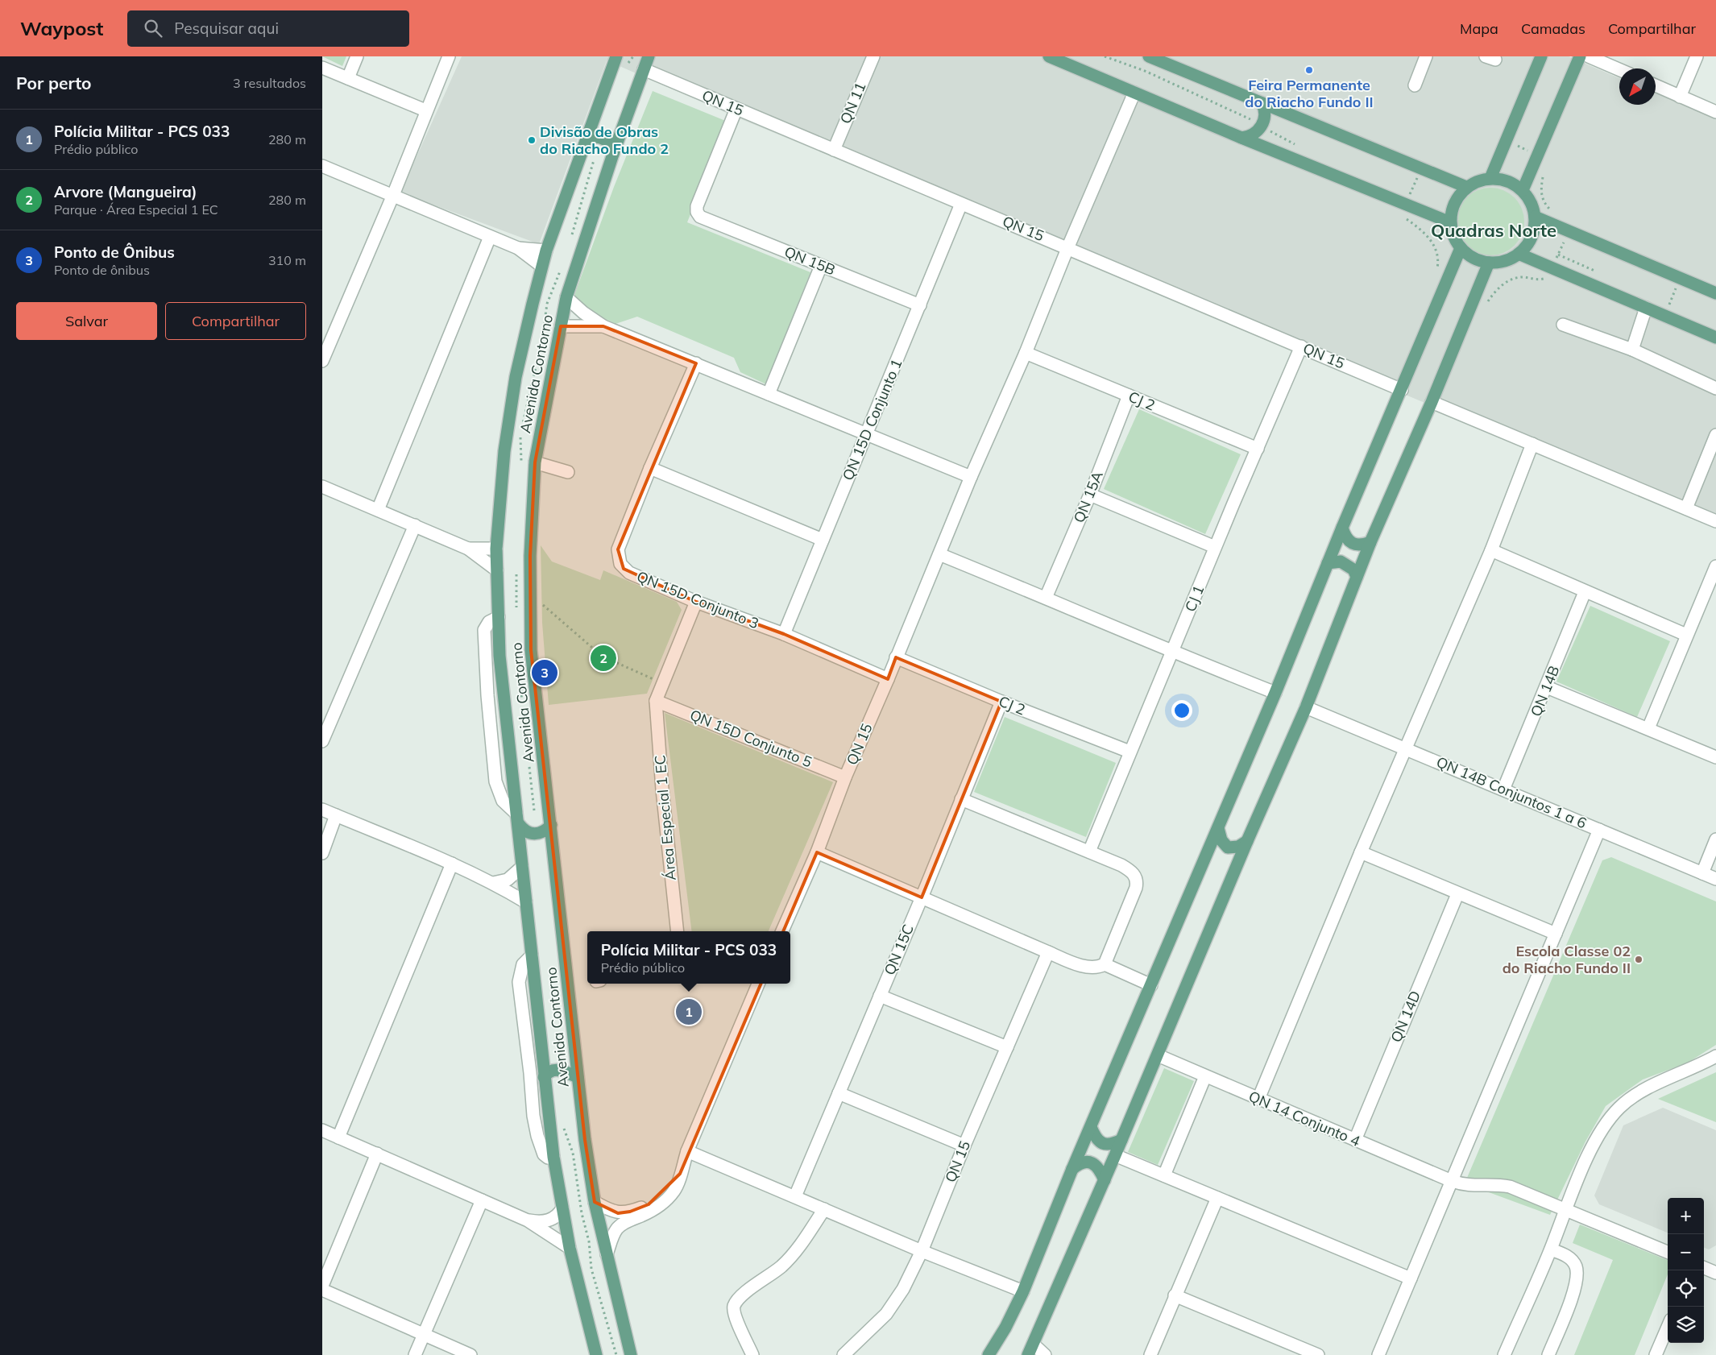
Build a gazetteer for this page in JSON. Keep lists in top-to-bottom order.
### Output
{
  "streets": {
    "main road": ["Avenida Contorno"],
    "street": [
      "QN 15",
      "QN 11",
      "QN 15B",
      "CJ 2",
      "QN 15D Conjunto 1",
      "QN 15A",
      "CJ 1",
      "QN 15D Conjunto 3",
      "QN 14B",
      "QN 15D Conjunto 5",
      "QN 14B Conjuntos 1 a 6",
      "Área Especial 1 EC",
      "QN 15C",
      "QN 14D",
      "QN 14 Conjunto 4"
    ]
  },
  "crossings": [
    ["QN 15", "QN 11"],
    ["QN 15", "QN 15B"],
    ["QN 15", "Avenida Contorno"],
    ["QN 15", "CJ 2"],
    ["QN 15", "QN 15D Conjunto 1"],
    ["QN 15", "CJ 1"],
    ["QN 15", "QN 15D Conjunto 3"],
    ["QN 15", "QN 15D Conjunto 5"],
    ["QN 15B", "QN 15D Conjunto 1"],
    ["CJ 2", "QN 15A"],
    ["CJ 2", "CJ 1"],
    ["CJ 2", "QN 15C"],
    ["QN 15D Conjunto 1", "QN 15D Conjunto 3"],
    ["QN 14B", "QN 14B Conjuntos 1 a 6"],
    ["QN 15D Conjunto 5", "Área Especial 1 EC"],
    ["QN 14D", "QN 14 Conjunto 4"]
  ],
  "districts": ["Quadras Norte"],
  "places": ["Feira Permanente do Riacho Fundo II", "Divisão de Obras do Riacho Fundo 2", "Escola Classe 02 do Riacho Fundo II"],
  "north": "bottom left",
  "page": {
    "header": "Waypost",
    "search": "Pesquisar aqui",
    "nav": ["Mapa", "Camadas", "Compartilhar"],
    "heading": ["Por perto", "3 resultados"],
    "list": [
      {
        "mark": "1",
        "name": "Polícia Militar - PCS 033",
        "note": "Prédio público",
        "value": "280 m"
      },
      {
        "mark": "2",
        "name": "Arvore (Mangueira)",
        "note": "Parque · Área Especial 1 EC",
        "value": "280 m"
      },
      {
        "mark": "3",
        "name": "Ponto de Ônibus",
        "note": "Ponto de ônibus",
        "value": "310 m"
      }
    ],
    "buttons": ["Salvar", "Compartilhar"],
    "pins": ["2", "3", "1"],
    "popup": ["Polícia Militar - PCS 033", "Prédio público"],
    "map_buttons": ["+", "−"]
  }
}
